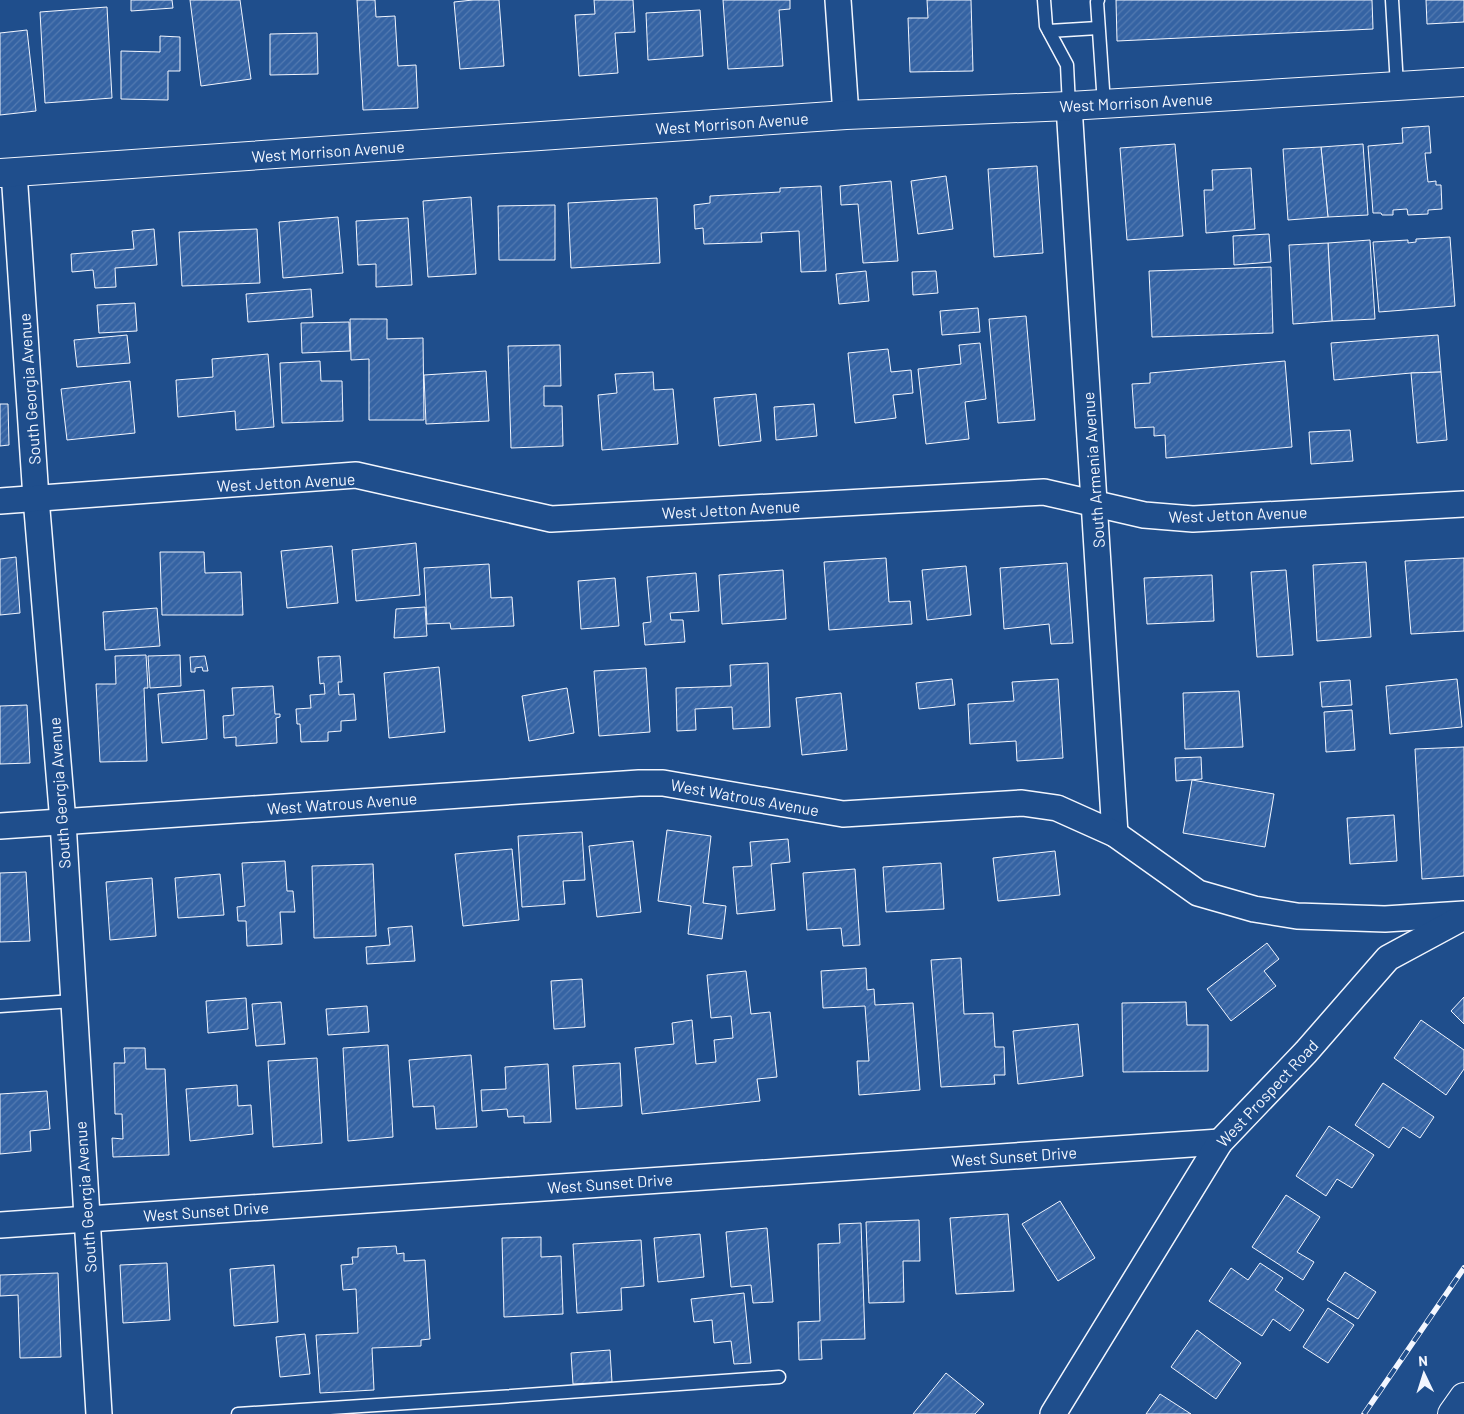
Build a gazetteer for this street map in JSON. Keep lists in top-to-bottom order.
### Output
{
  "streets": {
    "main road": ["West Morrison Avenue"],
    "street": [
      "South Georgia Avenue",
      "South Armenia Avenue",
      "West Jetton Avenue",
      "West Watrous Avenue",
      "West Prospect Road",
      "West Sunset Drive"
    ]
  },
  "crossings": [
    ["West Morrison Avenue", "South Georgia Avenue"],
    ["West Morrison Avenue", "South Armenia Avenue"],
    ["South Georgia Avenue", "West Jetton Avenue"],
    ["South Georgia Avenue", "West Watrous Avenue"],
    ["South Georgia Avenue", "West Sunset Drive"],
    ["South Armenia Avenue", "West Jetton Avenue"],
    ["South Armenia Avenue", "West Watrous Avenue"],
    ["West Watrous Avenue", "West Prospect Road"],
    ["West Prospect Road", "West Sunset Drive"]
  ],
  "north": "top"
}
